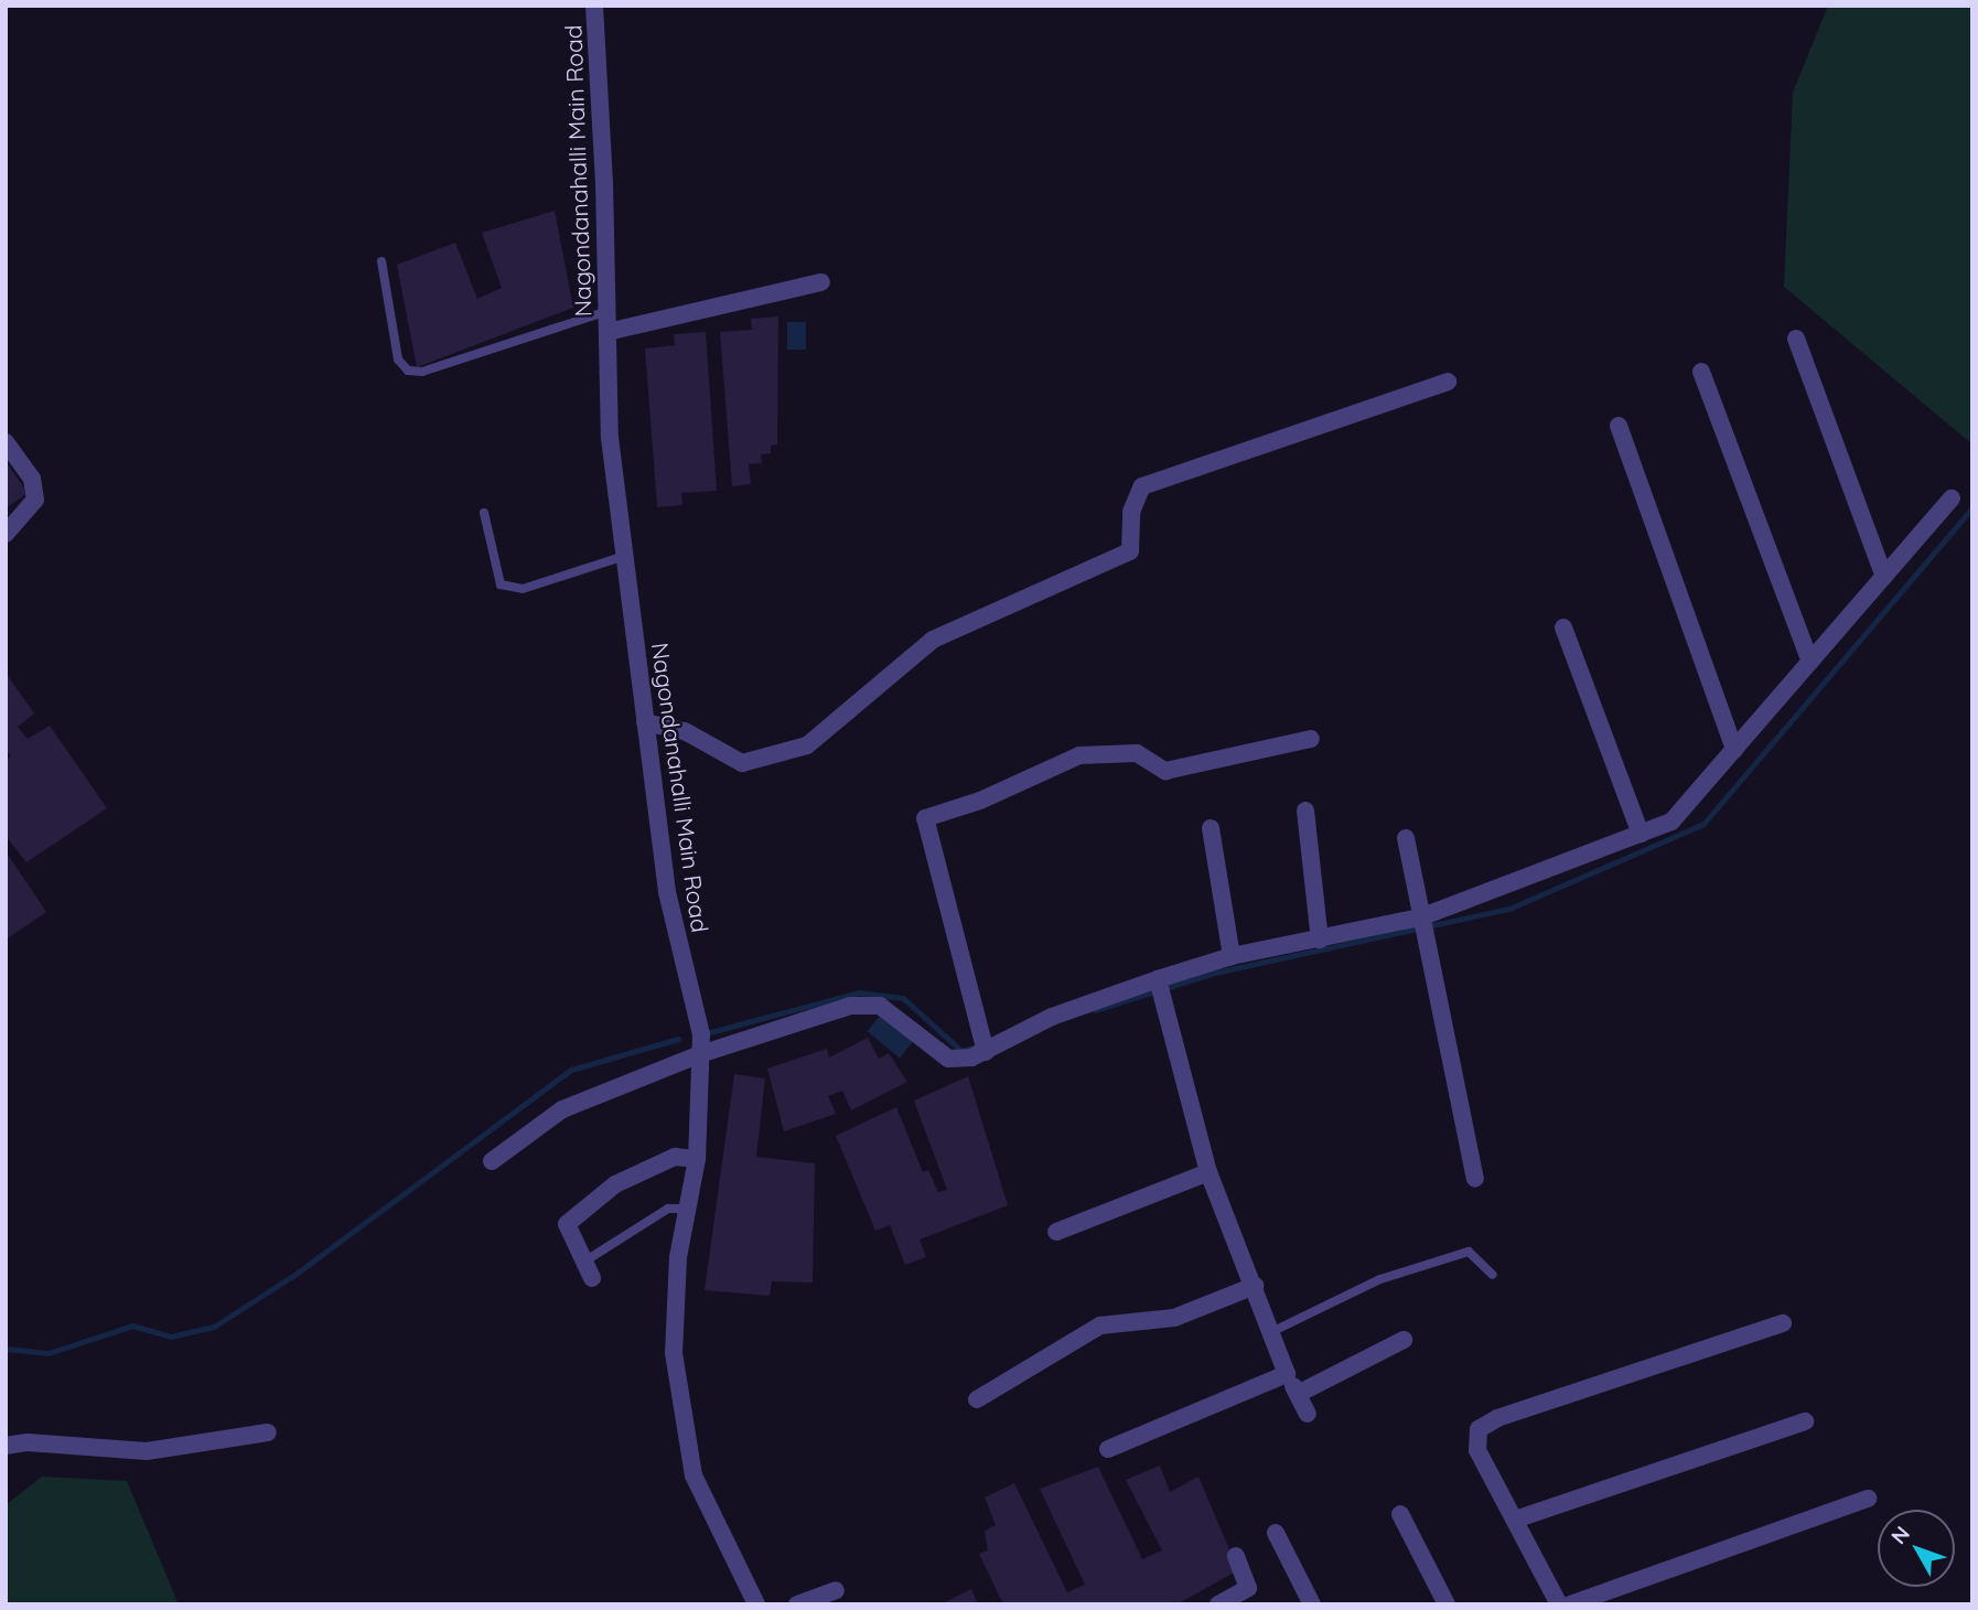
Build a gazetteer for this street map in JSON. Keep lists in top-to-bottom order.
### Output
{
  "streets": {
    "street": ["Nagondanahalli Main Road"]
  },
  "north": "top left"
}
